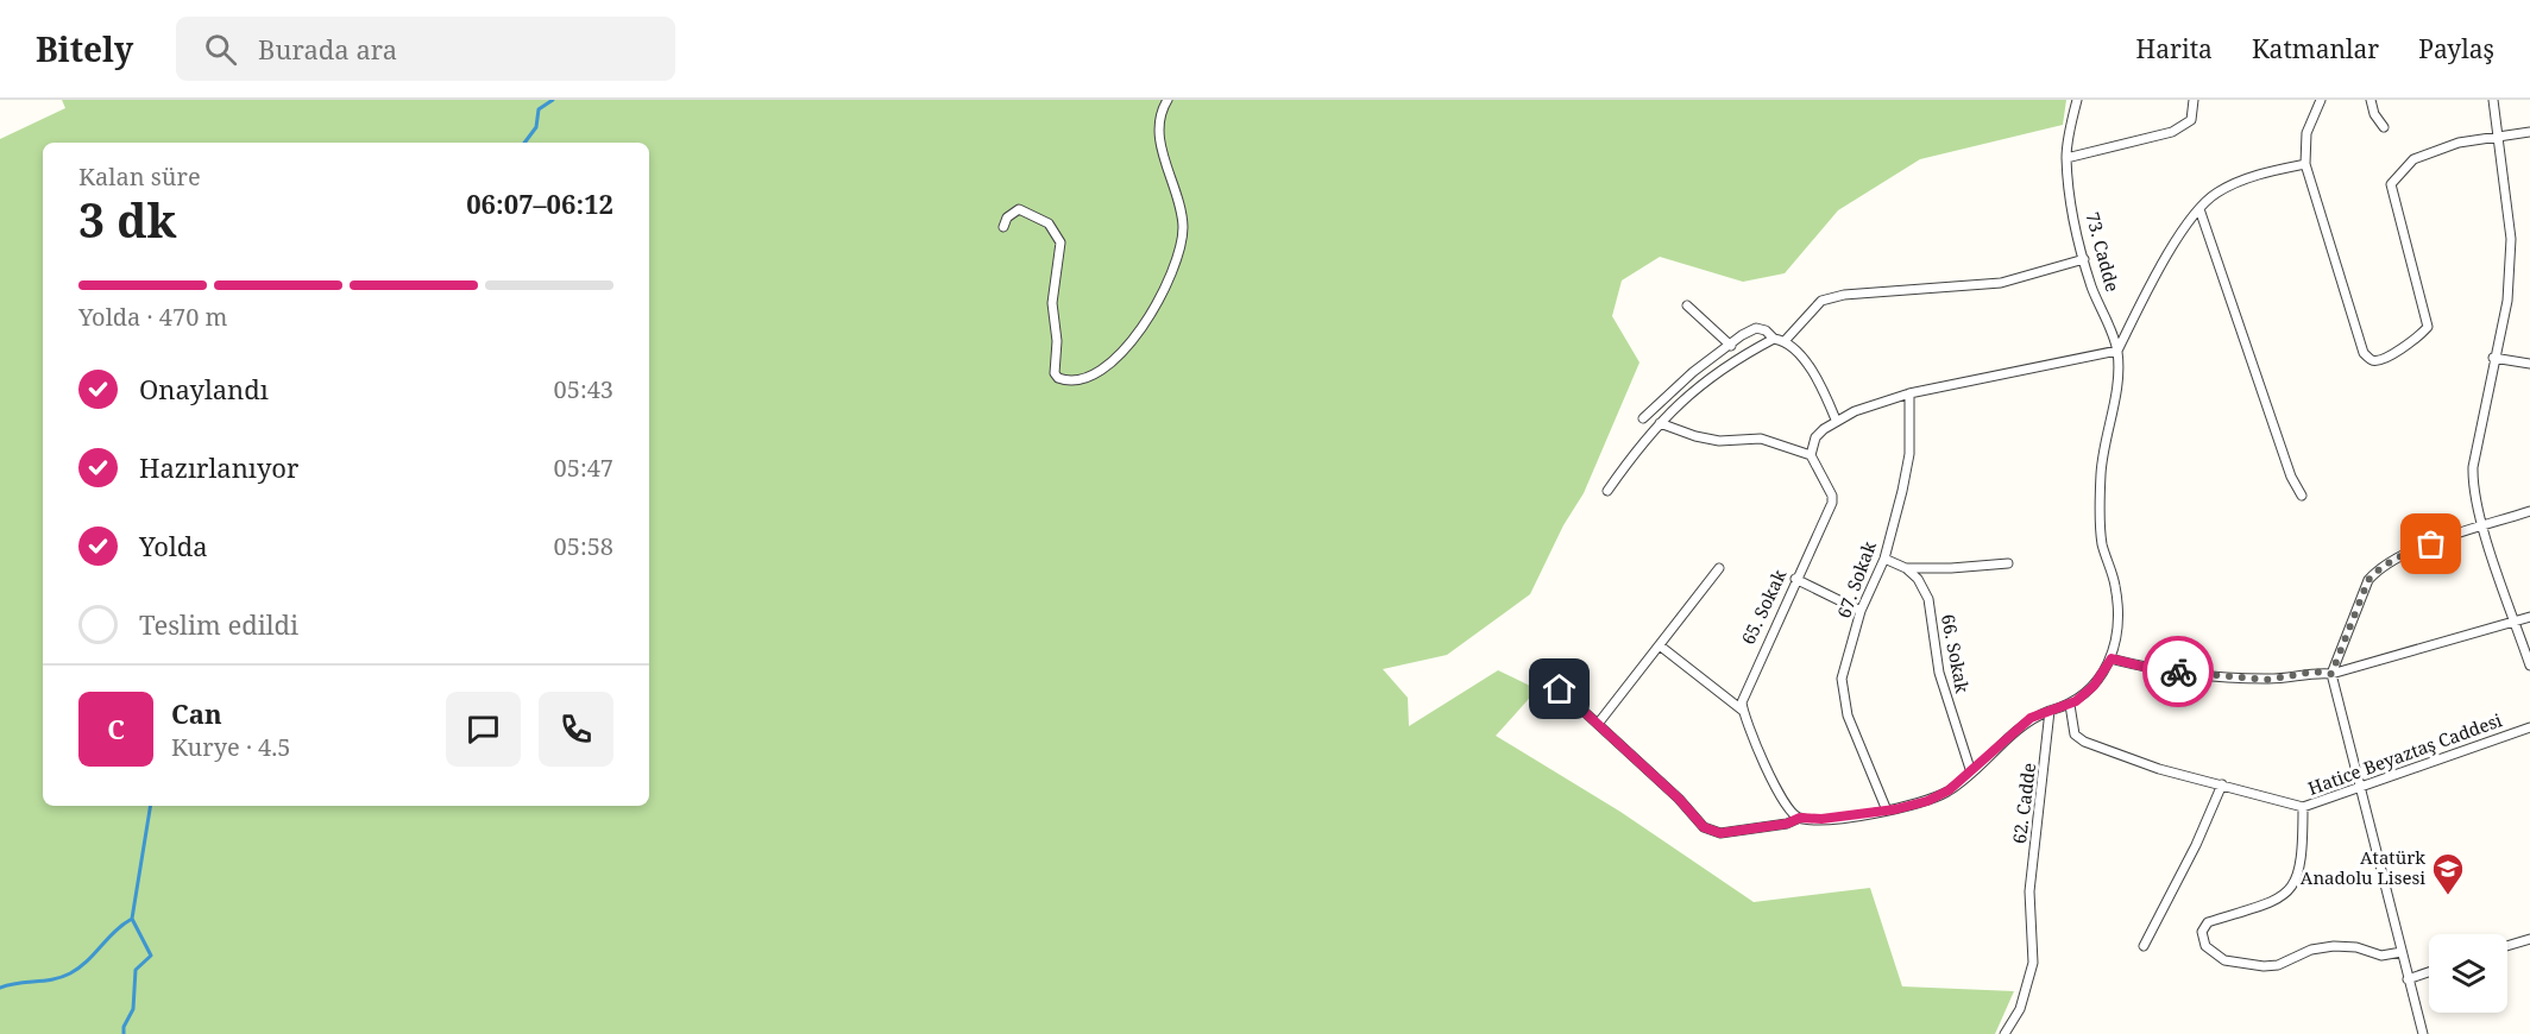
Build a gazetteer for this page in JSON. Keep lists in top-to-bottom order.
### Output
{
  "streets": {
    "street": [
      "73. Cadde",
      "67. Sokak",
      "65. Sokak",
      "66. Sokak",
      "Hatice Beyaztaş Caddesi",
      "62. Cadde"
    ]
  },
  "crossings": [
    ["67. Sokak", "66. Sokak"]
  ],
  "places": {
    "school or university": ["Atatürk Anadolu Lisesi"]
  },
  "page": {
    "header": "Bitely",
    "search": "Burada ara",
    "nav": ["Harita", "Katmanlar", "Paylaş"],
    "heading": ["3 dk", "Kalan süre", "06:07–06:12"],
    "panel": ["Can", "Kurye · 4.5"],
    "bar": "Yolda · 470 m",
    "list": [
      ["Onaylandı", "05:43"],
      ["Hazırlanıyor", "05:47"],
      ["Yolda", "05:58"],
      "Teslim edildi"
    ],
    "round": "C"
  }
}
